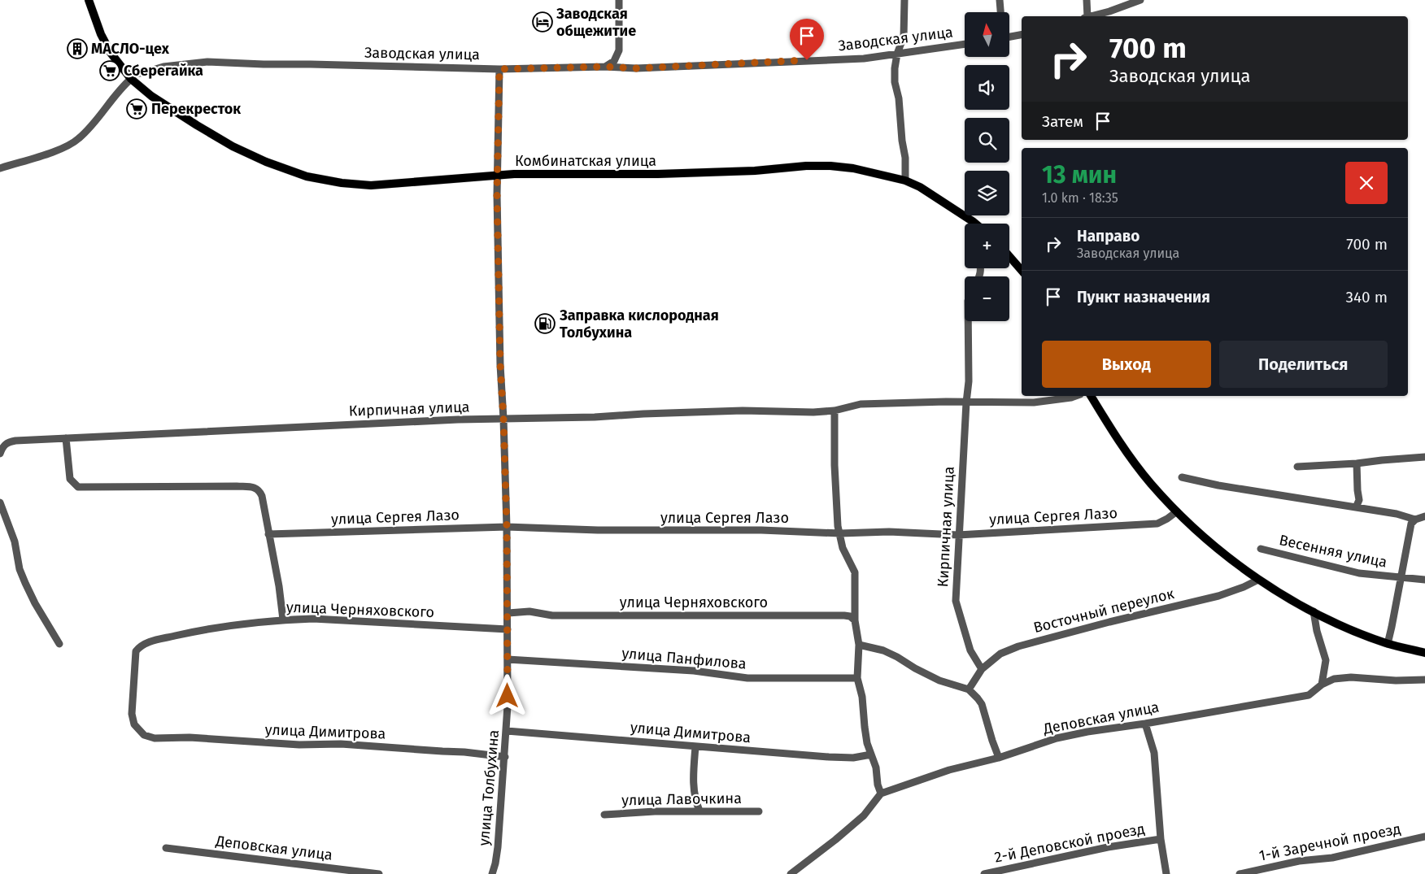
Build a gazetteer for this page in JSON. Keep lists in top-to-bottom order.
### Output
{
  "streets": {
    "main road": ["Комбинатская улица"],
    "street": [
      "Заводская улица",
      "Кирпичная улица",
      "улица Сергея Лазо",
      "Весенняя улица",
      "улица Черняховского",
      "Восточный переулок",
      "улица Панфилова",
      "Деповская улица",
      "улица Димитрова",
      "улица Толбухина",
      "улица Лавочкина",
      "1-й Заречной проезд",
      "2-й Деповской проезд"
    ]
  },
  "crossings": [
    ["Заводская улица", "Комбинатская улица"],
    ["Заводская улица", "улица Толбухина"],
    ["Комбинатская улица", "улица Толбухина"],
    ["Кирпичная улица", "улица Сергея Лазо"],
    ["Кирпичная улица", "Восточный переулок"],
    ["Кирпичная улица", "улица Толбухина"],
    ["улица Сергея Лазо", "улица Толбухина"],
    ["улица Черняховского", "улица Димитрова"],
    ["улица Черняховского", "улица Толбухина"],
    ["улица Панфилова", "улица Толбухина"],
    ["улица Димитрова", "улица Толбухина"]
  ],
  "places": {
    "hotel": ["Заводская общежитие"],
    "building": ["МАСЛО-цех"],
    "supermarket": ["Сберегайка", "Перекресток"],
    "fuel station": ["Заправка кислородная Толбухина"]
  },
  "north": "top",
  "page": {
    "map_buttons": ["+", "−"],
    "turn": ["700 m", "Заводская улица"],
    "then": "Затем",
    "heading": ["13 мин", "1.0 km · 18:35"],
    "list": [
      {
        "name": "Направо",
        "note": "Заводская улица",
        "value": "700 m"
      },
      {
        "name": "Пункт назначения",
        "value": "340 m"
      }
    ],
    "buttons": ["Выход", "Поделиться"]
  }
}
